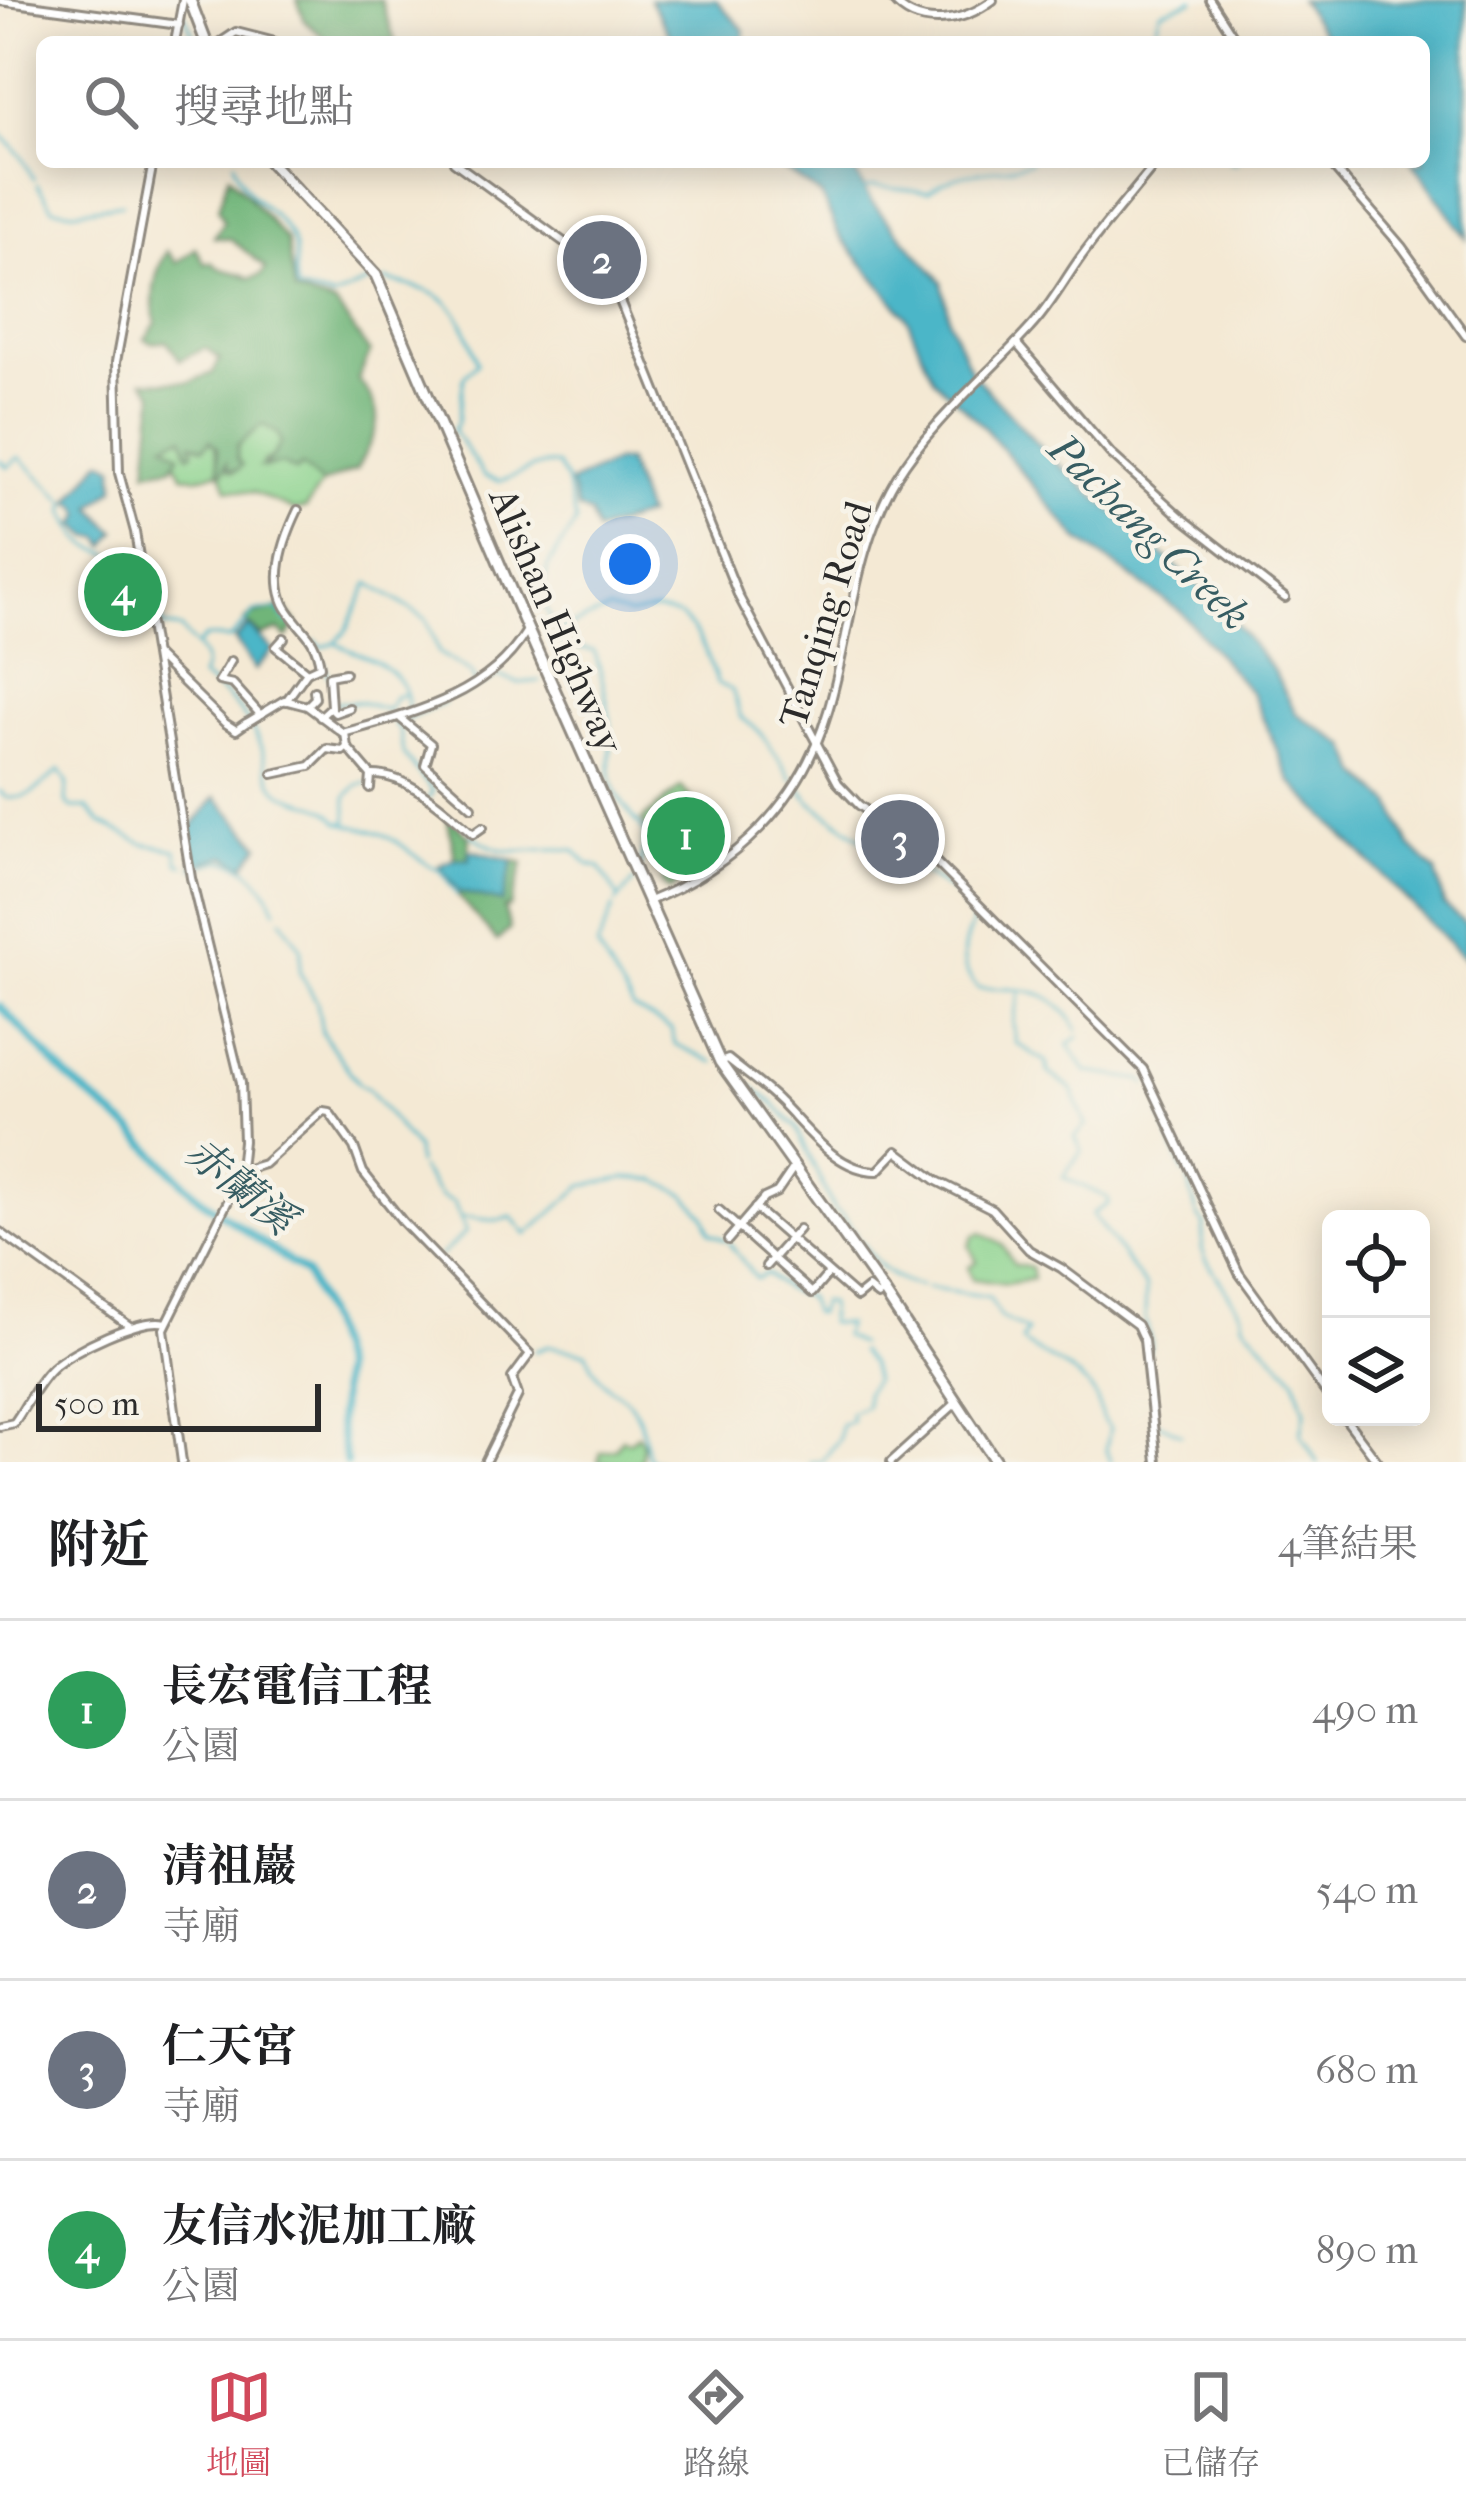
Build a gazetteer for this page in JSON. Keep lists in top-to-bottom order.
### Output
{
  "streets": {
    "main road": ["Alishan Highway"],
    "street": ["Tanqing Road"]
  },
  "crossings": [
    ["Tanqing Road", "Alishan Highway"]
  ],
  "water": ["Pachang Creek", "赤蘭溪"],
  "scale_bar": "500 m",
  "page": {
    "search": "搜尋地點",
    "pins": [
      "2",
      "4",
      "1",
      "3"
    ],
    "scale": "500 m",
    "heading": ["附近", "4筆結果"],
    "list": [
      {
        "mark": "1",
        "name": "長宏電信工程",
        "note": "公園",
        "value": "490 m"
      },
      {
        "mark": "2",
        "name": "清祖巖",
        "note": "寺廟",
        "value": "540 m"
      },
      {
        "mark": "3",
        "name": "仁天宮",
        "note": "寺廟",
        "value": "680 m"
      },
      {
        "mark": "4",
        "name": "友信水泥加工廠",
        "note": "公園",
        "value": "890 m"
      }
    ],
    "nav": ["地圖", "路線", "已儲存"]
  }
}
